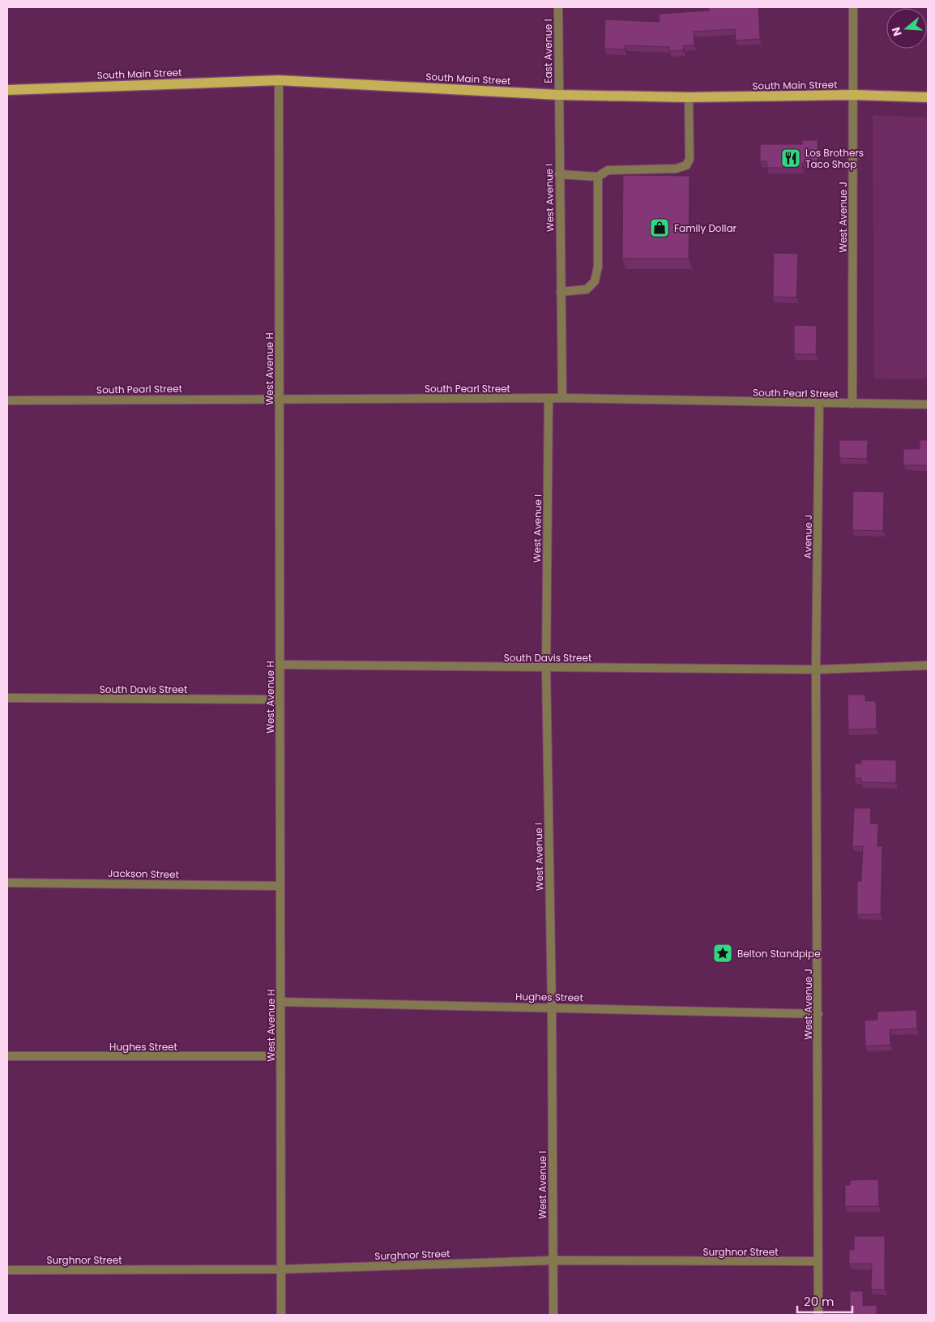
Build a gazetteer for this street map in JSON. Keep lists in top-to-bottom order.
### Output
{
  "streets": {
    "main road": ["South Main Street"],
    "street": [
      "East Avenue I",
      "West Avenue I",
      "West Avenue J",
      "West Avenue H",
      "South Pearl Street",
      "Avenue J",
      "South Davis Street",
      "Jackson Street",
      "Hughes Street",
      "Surghnor Street"
    ]
  },
  "crossings": [
    ["East Avenue I", "South Main Street"],
    ["East Avenue I", "West Avenue I"],
    ["South Main Street", "West Avenue I"],
    ["South Main Street", "West Avenue J"],
    ["South Main Street", "West Avenue H"],
    ["West Avenue I", "South Pearl Street"],
    ["West Avenue I", "South Davis Street"],
    ["West Avenue I", "Hughes Street"],
    ["West Avenue I", "Surghnor Street"],
    ["West Avenue J", "South Pearl Street"],
    ["West Avenue J", "Avenue J"],
    ["West Avenue J", "South Davis Street"],
    ["West Avenue J", "Hughes Street"],
    ["West Avenue J", "Surghnor Street"],
    ["West Avenue H", "South Pearl Street"],
    ["West Avenue H", "South Davis Street"],
    ["West Avenue H", "Jackson Street"],
    ["West Avenue H", "Hughes Street"],
    ["West Avenue H", "Surghnor Street"],
    ["South Pearl Street", "Avenue J"],
    ["Avenue J", "South Davis Street"]
  ],
  "places": {
    "restaurant": ["Los Brothers Taco Shop"],
    "shop": ["Family Dollar"],
    "place": ["Belton Standpipe"]
  },
  "scale_bar": "20 m",
  "north": "left"
}
